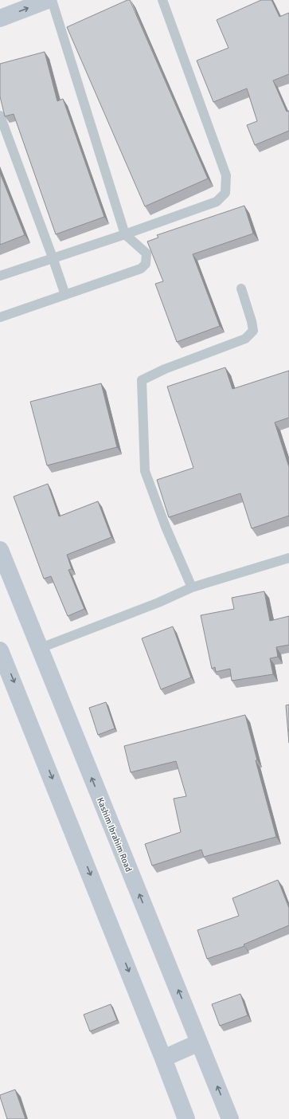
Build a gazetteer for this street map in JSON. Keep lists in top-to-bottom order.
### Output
{
  "streets": {
    "street": ["Kashim Ibrahim Road"]
  }
}
